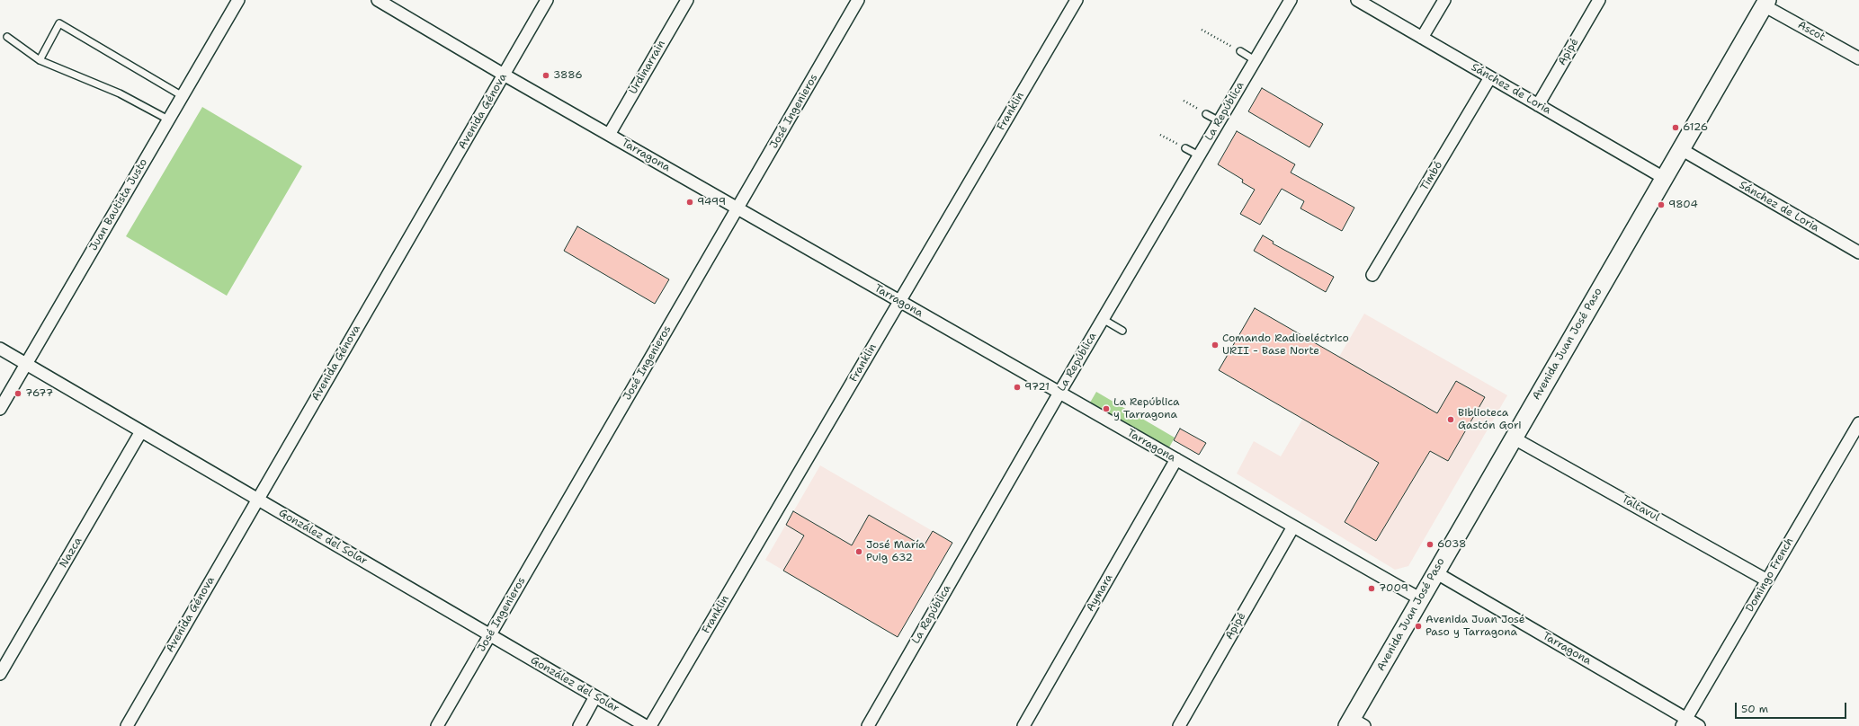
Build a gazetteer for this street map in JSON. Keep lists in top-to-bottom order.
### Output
{
  "streets": {
    "main road": ["Avenida Juan José Paso"],
    "street": [
      "Ascot",
      "Apipé",
      "Urdinarrain",
      "Sánchez de Loria",
      "Avenida Génova",
      "José Ingenieros",
      "Franklin",
      "La República",
      "Tarragona",
      "Timbó",
      "Juan Bautista Justo",
      "Taltavul",
      "González del Solar",
      "Nazca",
      "Domingo French",
      "Aymara"
    ]
  },
  "crossings": [
    ["Ascot", "Avenida Juan José Paso"],
    ["Apipé", "Sánchez de Loria"],
    ["Apipé", "Tarragona"],
    ["Urdinarrain", "Tarragona"],
    ["Sánchez de Loria", "Timbó"],
    ["Sánchez de Loria", "Avenida Juan José Paso"],
    ["Avenida Génova", "Tarragona"],
    ["Avenida Génova", "González del Solar"],
    ["José Ingenieros", "Tarragona"],
    ["José Ingenieros", "González del Solar"],
    ["Franklin", "Tarragona"],
    ["La República", "Tarragona"],
    ["Tarragona", "Avenida Juan José Paso"],
    ["Tarragona", "Domingo French"],
    ["Tarragona", "Aymara"],
    ["Juan Bautista Justo", "González del Solar"],
    ["Avenida Juan José Paso", "Taltavul"],
    ["Taltavul", "Domingo French"],
    ["González del Solar", "Nazca"]
  ],
  "places": [
    "3886",
    "6126",
    "9499",
    "9804",
    "Comando Radioeléctrico URII - Base Norte",
    "9721",
    "7677",
    "La República y Tarragona",
    "Biblioteca Gastón Gori",
    "6038",
    "José María Puig 632",
    "7009",
    "Avenida Juan José Paso y Tarragona"
  ],
  "scale_bar": "50 m"
}
